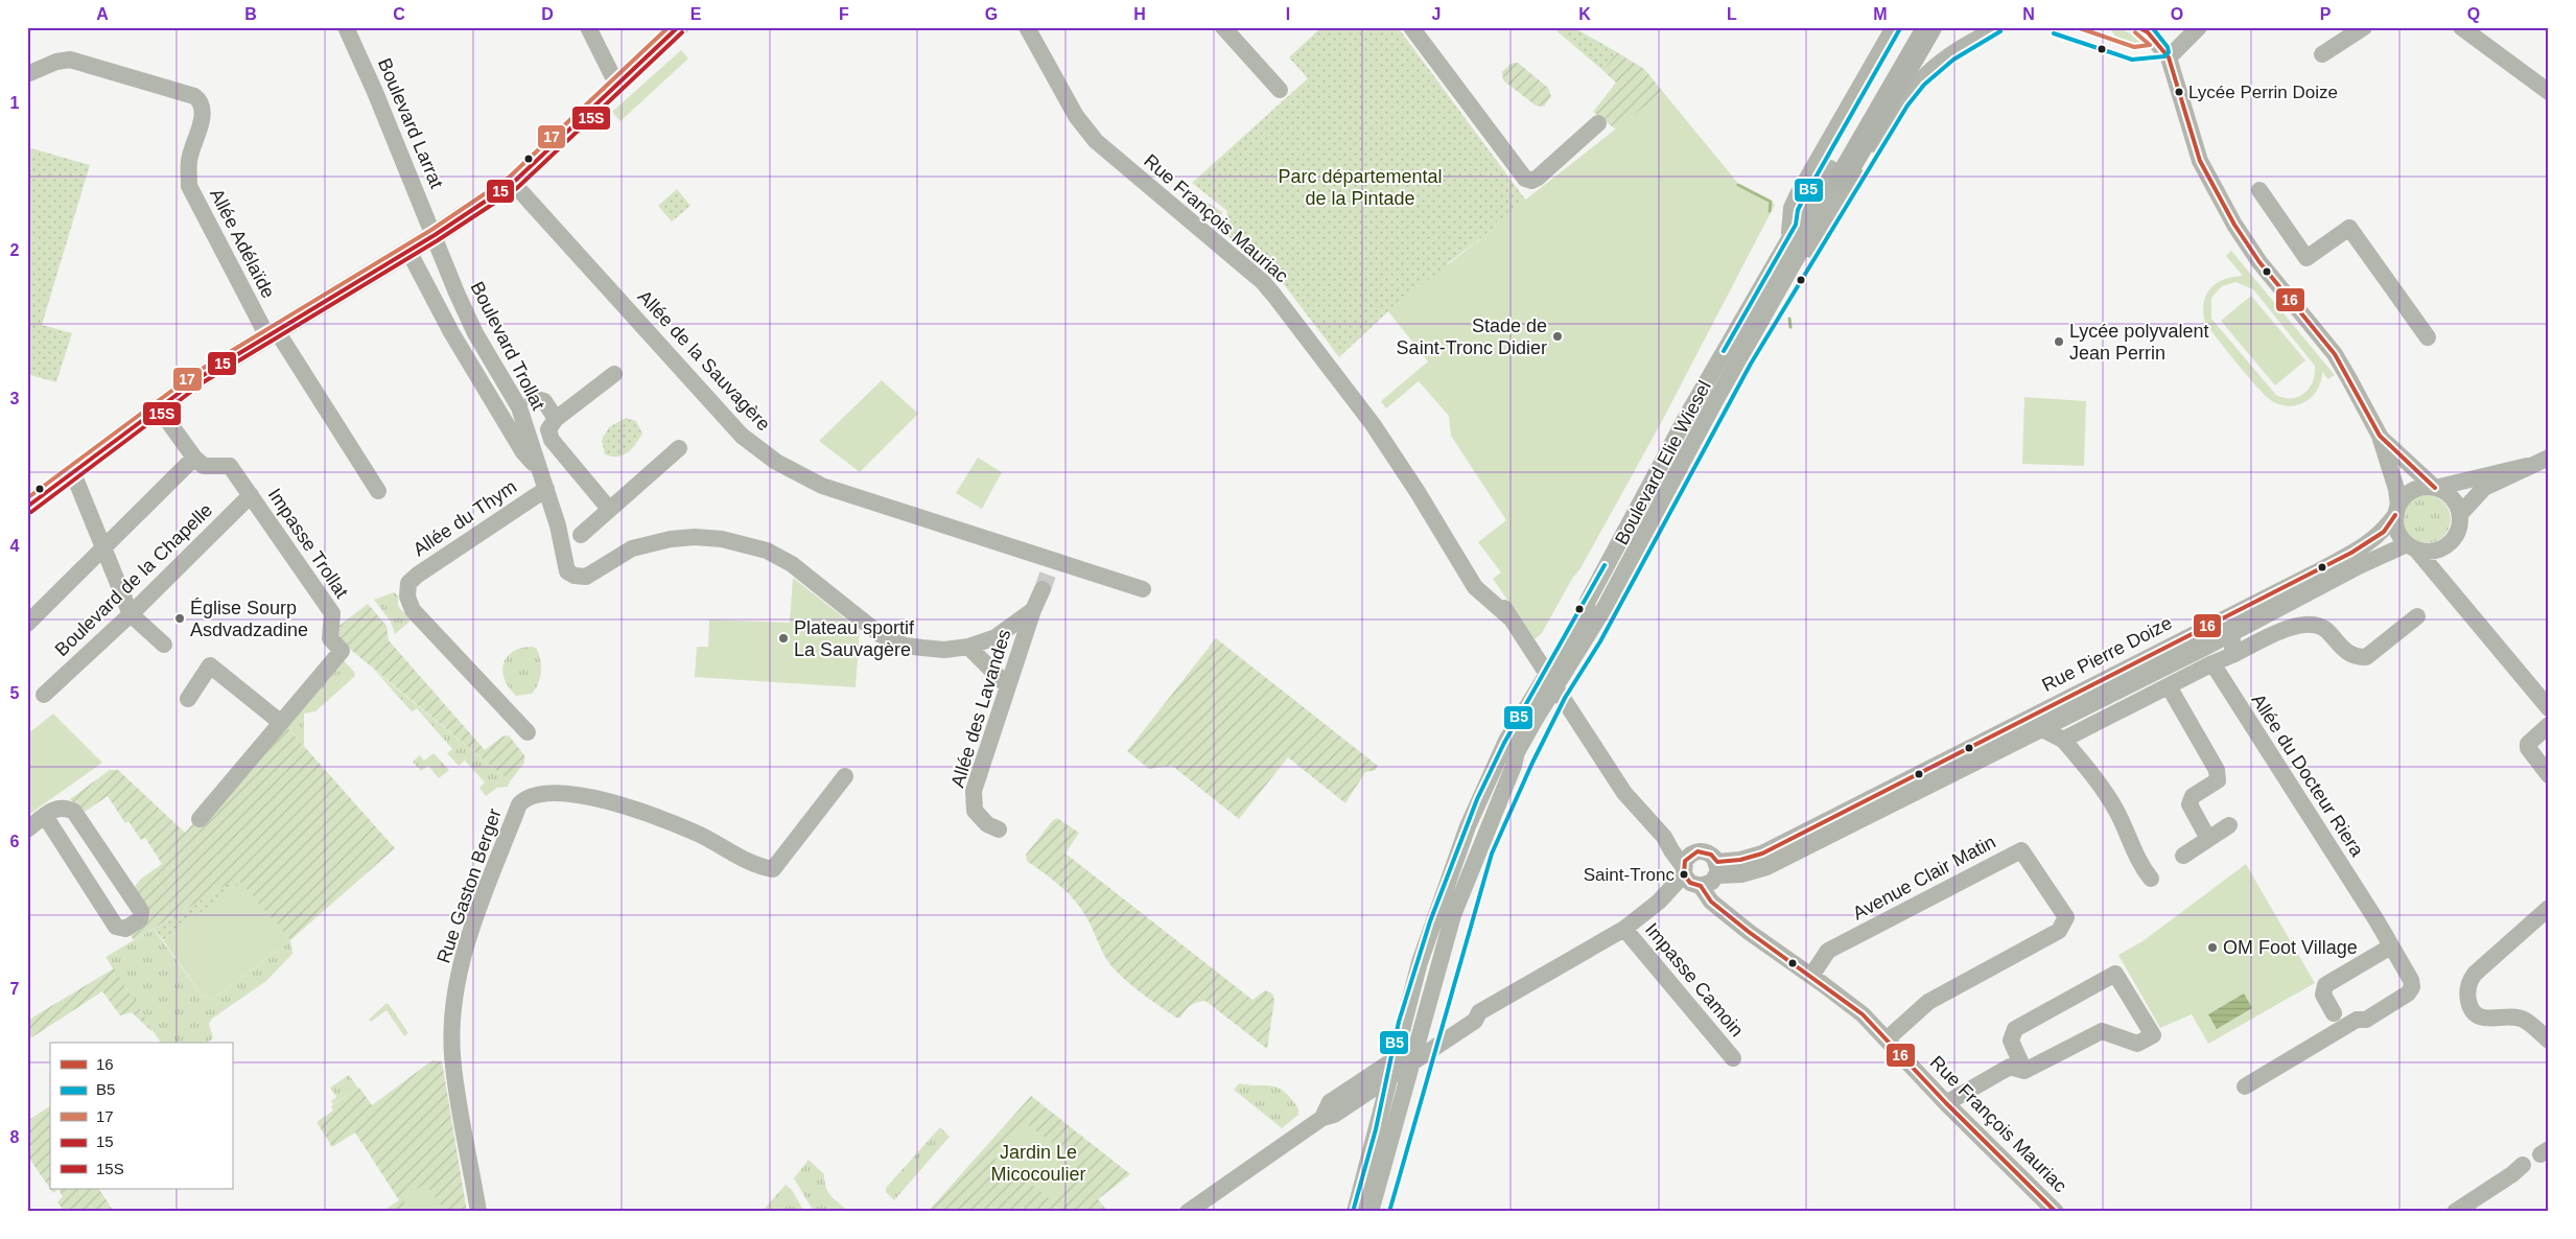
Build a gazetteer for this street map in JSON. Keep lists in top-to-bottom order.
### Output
{
  "streets": {
    "highway": ["Boulevard Elie Wiesel"],
    "street": [
      "Boulevard Larrat",
      "Rue François Mauriac",
      "Allée Adélaïde",
      "Boulevard Trollat",
      "Allée de la Sauvagère",
      "Allée du Thym",
      "Impasse Trollat",
      "Boulevard de la Chapelle",
      "Rue Pierre Doize",
      "Allée des Lavandes",
      "Allée du Docteur Riera",
      "Avenue Clair Matin",
      "Rue Gaston Berger",
      "Impasse Camoin"
    ]
  },
  "crossings": [
    ["Boulevard Larrat", "Boulevard Trollat"],
    ["Rue François Mauriac", "Boulevard Elie Wiesel"],
    ["Rue François Mauriac", "Rue Pierre Doize"],
    ["Rue François Mauriac", "Avenue Clair Matin"],
    ["Boulevard Trollat", "Allée du Thym"],
    ["Boulevard Trollat", "Allée des Lavandes"],
    ["Allée de la Sauvagère", "Allée des Lavandes"],
    ["Impasse Trollat", "Boulevard de la Chapelle"]
  ],
  "parks": ["Parc départemental de la Pintade", "Jardin Le Micocoulier"],
  "places": [
    "Lycée Perrin Doize",
    "Stade de Saint-Tronc Didier",
    "Lycée polyvalent Jean Perrin",
    "Église Sourp Asdvadzadine",
    "Plateau sportif La Sauvagère",
    "Saint-Tronc",
    "OM Foot Village"
  ],
  "lines": [
    "transit line 16",
    "transit line B5",
    "transit line 17",
    "transit line 15",
    "transit line 15S"
  ],
  "legend": [
    "16",
    "B5",
    "17",
    "15",
    "15S"
  ],
  "grid": {
    "columns": [
      "A",
      "B",
      "C",
      "D",
      "E",
      "F",
      "G",
      "H",
      "I",
      "J",
      "K",
      "L",
      "M",
      "N",
      "O",
      "P",
      "Q"
    ],
    "rows": [
      "1",
      "2",
      "3",
      "4",
      "5",
      "6",
      "7",
      "8"
    ]
  }
}
